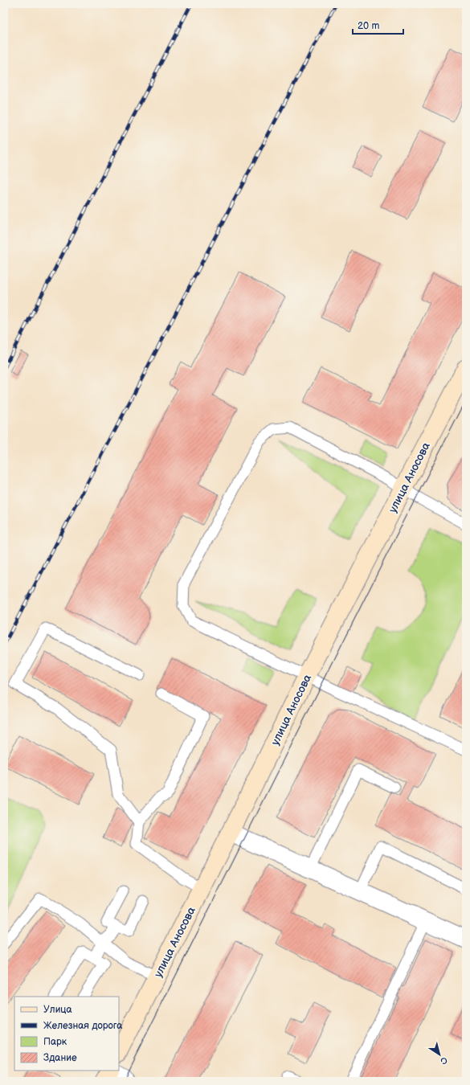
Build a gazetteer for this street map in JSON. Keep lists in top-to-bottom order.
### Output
{
  "streets": {
    "main road": ["улица Аносова"]
  },
  "legend": [
    "Улица",
    "Железная дорога",
    "Парк",
    "Здание"
  ],
  "scale_bar": "20 m",
  "north": "bottom right"
}
